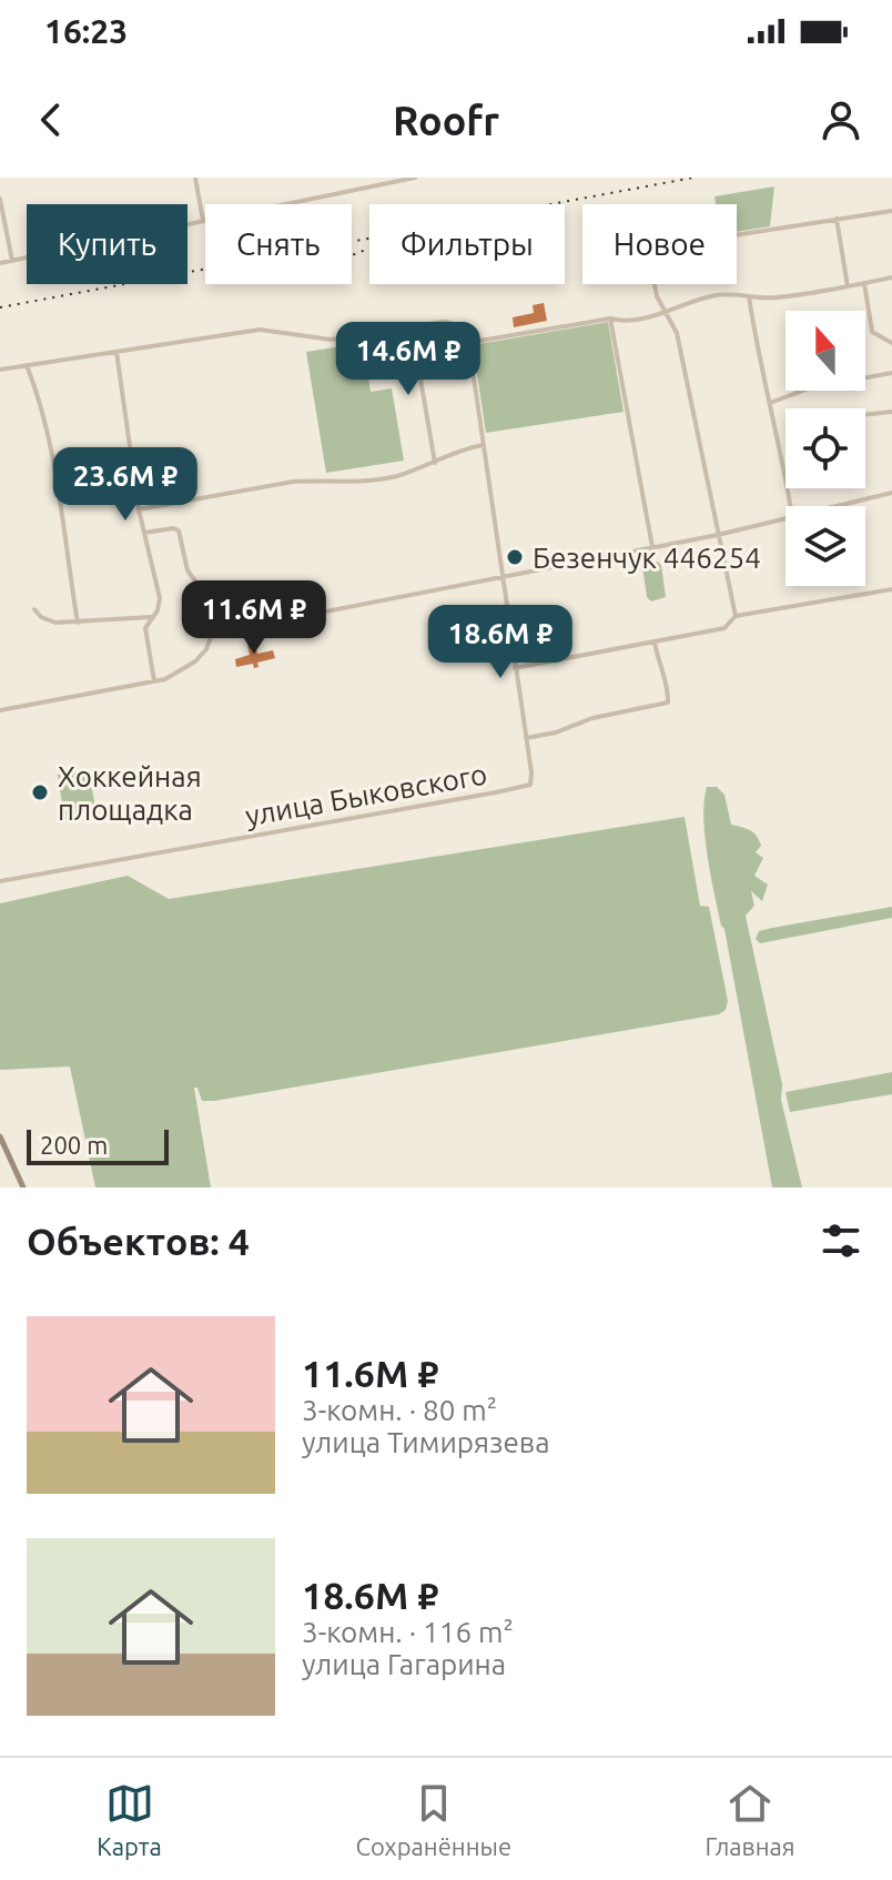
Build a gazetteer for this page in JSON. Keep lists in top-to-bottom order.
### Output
{
  "streets": {
    "street": ["улица Быковского"]
  },
  "places": ["Безенчук 446254", "Хоккейная площадка"],
  "scale_bar": "200 m",
  "north": "top",
  "page": {
    "status": "16:23",
    "header": "Roofr",
    "chip": [
      "Купить",
      "Снять",
      "Фильтры",
      "Новое"
    ],
    "price": [
      "14.6M ₽",
      "23.6M ₽",
      "11.6M ₽",
      "18.6M ₽"
    ],
    "scale": "200 m",
    "heading": "Объектов: 4",
    "list": [
      {
        "name": "11.6M ₽",
        "note": "3-комн. · 80 m² · улица Тимирязева"
      },
      {
        "name": "18.6M ₽",
        "note": "3-комн. · 116 m² · улица Гагарина"
      }
    ],
    "tabs": ["Карта", "Сохранённые", "Главная"]
  }
}
